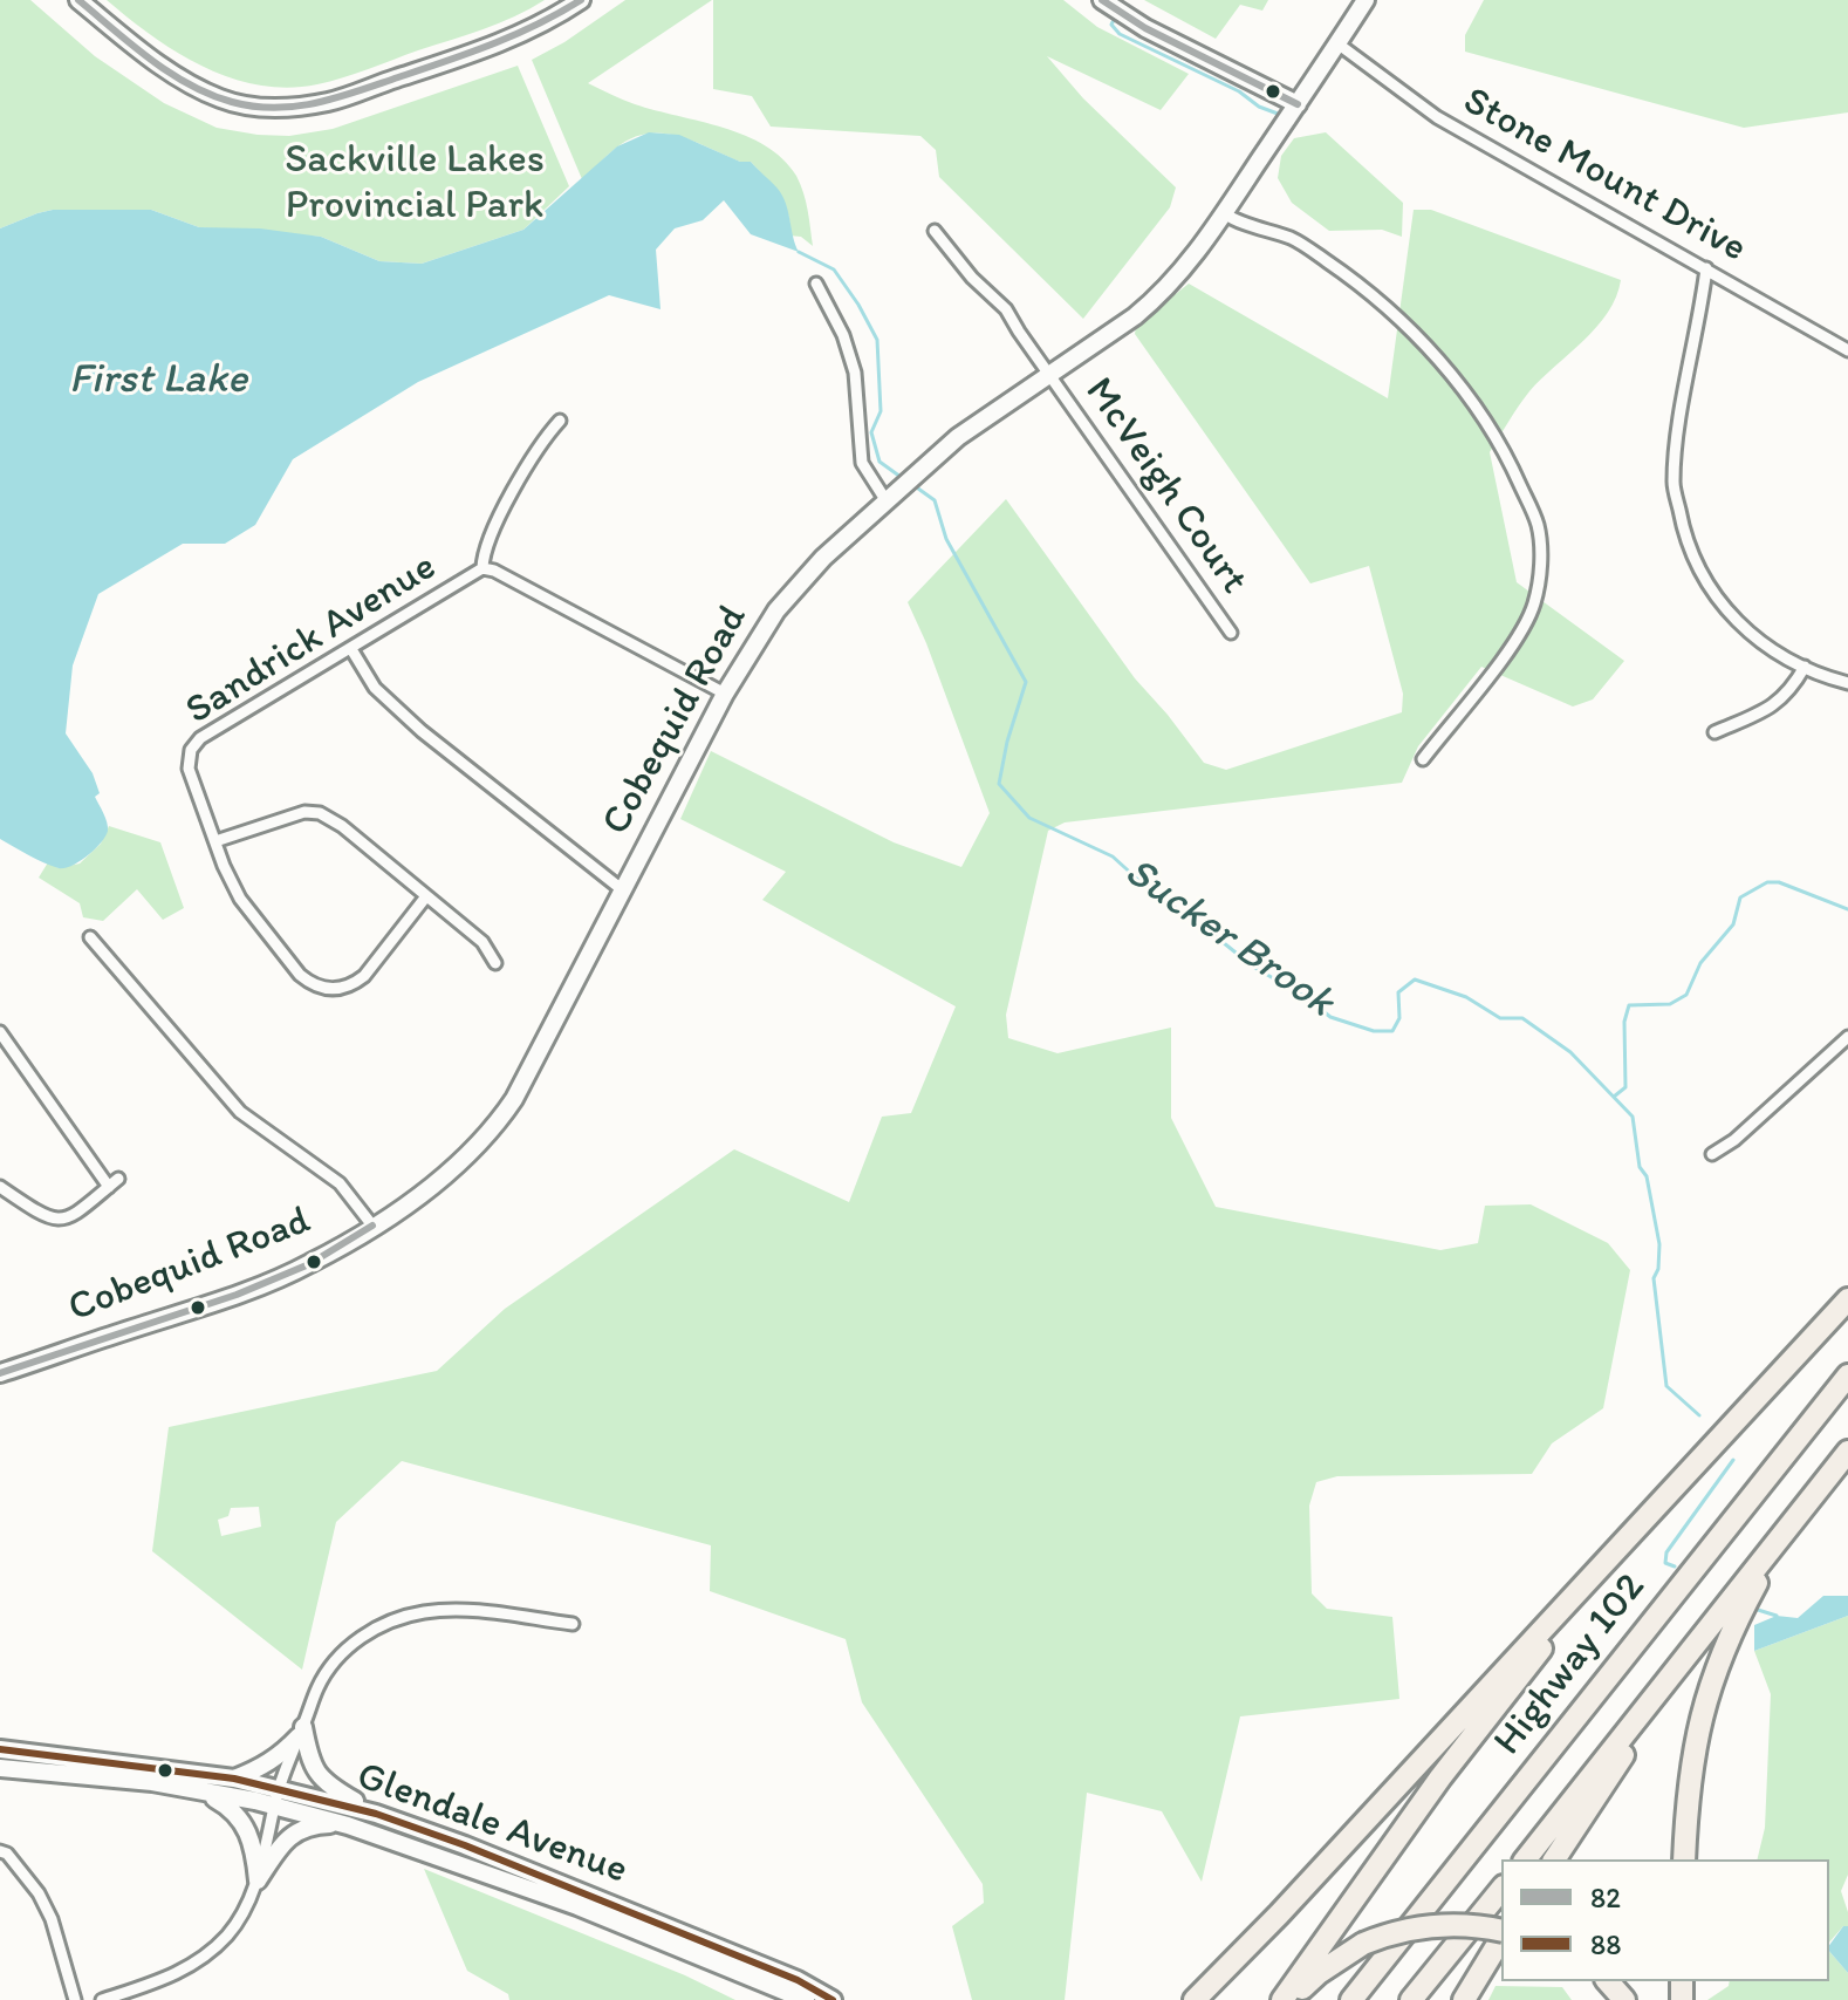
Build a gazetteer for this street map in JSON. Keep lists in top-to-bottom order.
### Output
{
  "streets": {
    "highway": ["Highway 102"],
    "main road": ["Cobequid Road", "Glendale Avenue"],
    "street": ["Stone Mount Drive", "McVeigh Court", "Sandrick Avenue"]
  },
  "crossings": [
    ["Stone Mount Drive", "Cobequid Road"],
    ["McVeigh Court", "Cobequid Road"]
  ],
  "water": ["First Lake", "Sucker Brook"],
  "parks": ["Sackville Lakes Provincial Park"],
  "lines": ["transit line 82", "transit line 88"],
  "legend": ["82", "88"]
}
